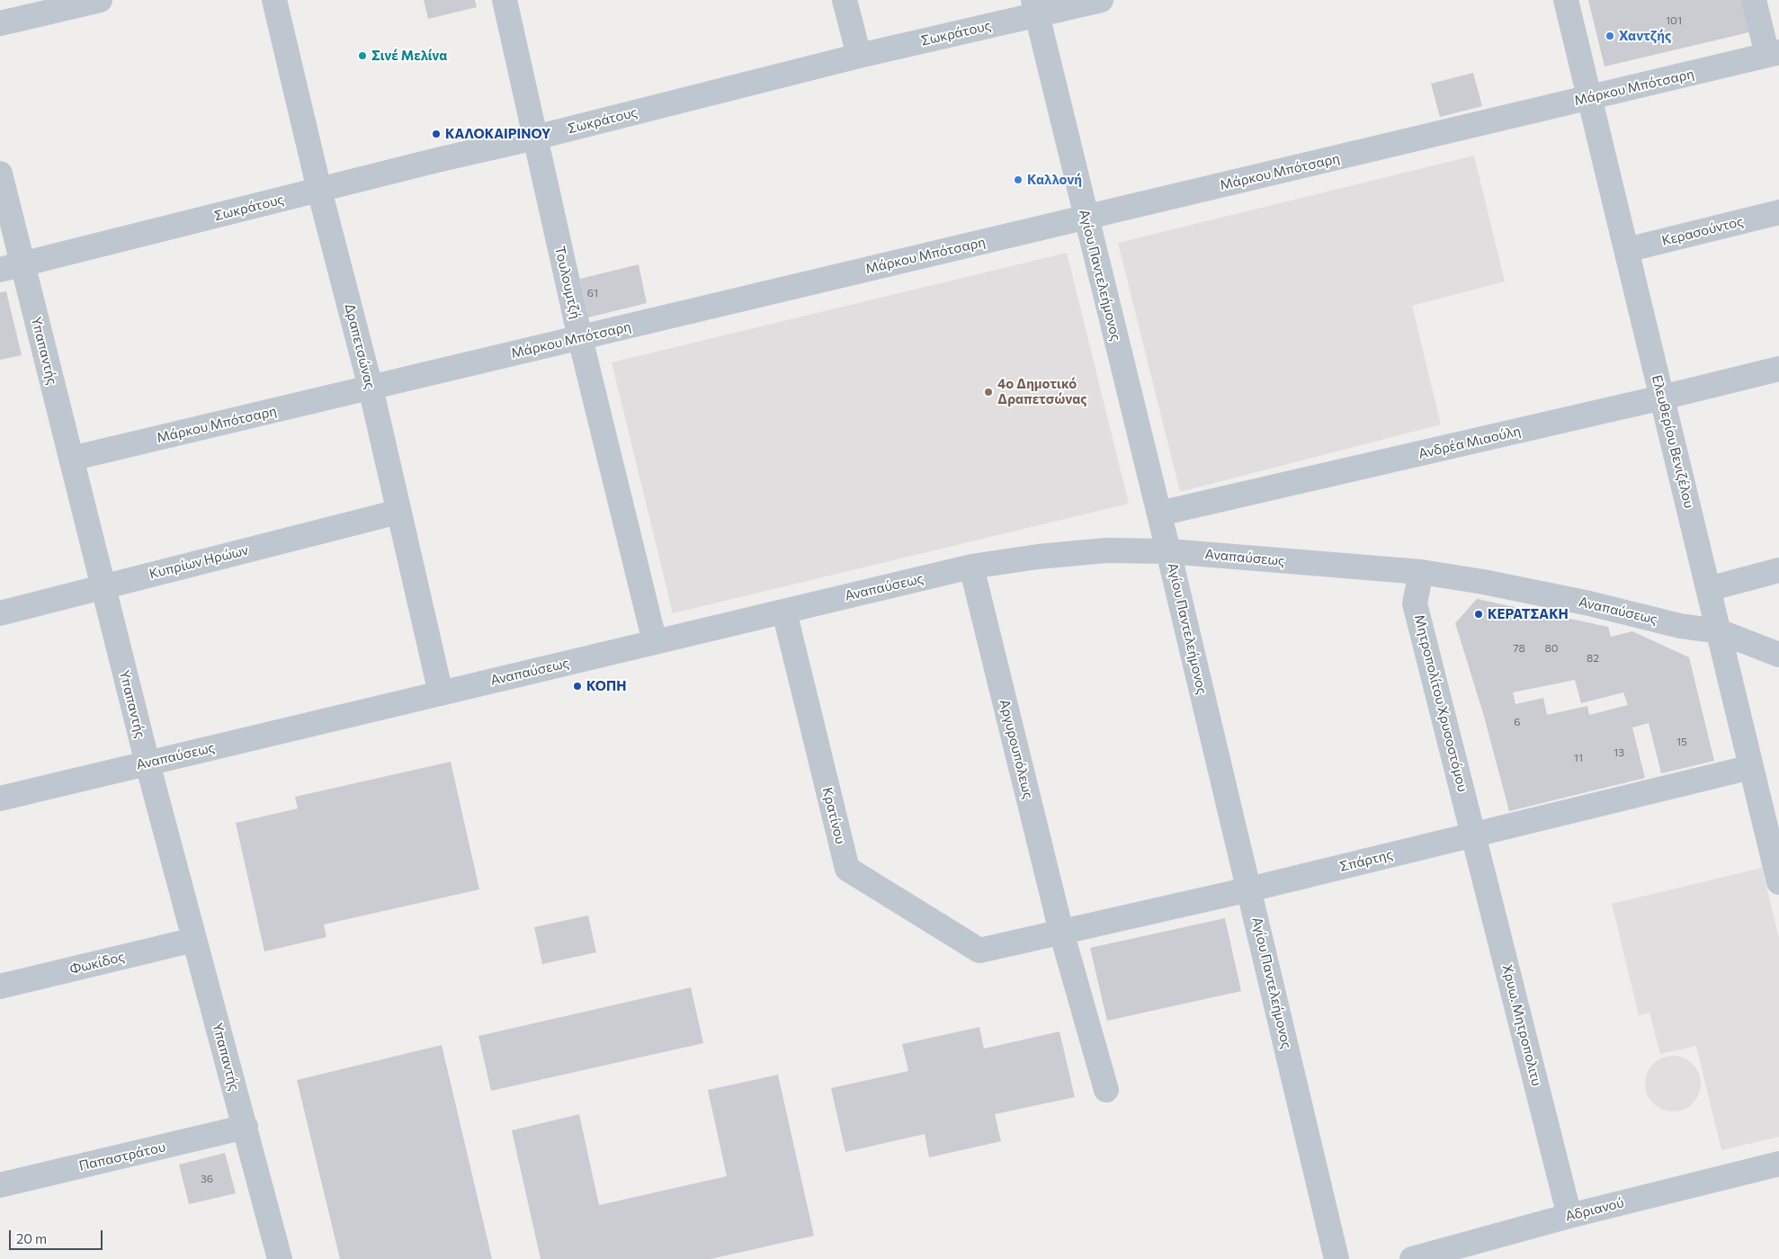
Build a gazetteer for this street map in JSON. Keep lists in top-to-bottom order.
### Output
{
  "streets": {
    "street": [
      "Σωκράτους",
      "Μάρκου Μπότσαρη",
      "Κερασούντος",
      "Αγίου Παντελεήμονος",
      "Τουλουμτζή",
      "Δραπετσώνας",
      "Υπαπαντής",
      "Ελευθερίου Βενιζέλου",
      "Ανδρέα Μιαούλη",
      "Αναπαύσεως",
      "Κυπρίων Ηρώων",
      "Μητροπολίτου Χρυσοστόμου",
      "Αργυρουπόλεως",
      "Κρατίνου",
      "Σπάρτης",
      "Φωκίδος",
      "Χρυω. Μητροπολιτυ",
      "Παπαστράτου",
      "Αδριανού"
    ]
  },
  "crossings": [
    ["Σωκράτους", "Αγίου Παντελεήμονος"],
    ["Σωκράτους", "Τουλουμτζή"],
    ["Σωκράτους", "Δραπετσώνας"],
    ["Σωκράτους", "Υπαπαντής"],
    ["Μάρκου Μπότσαρη", "Αγίου Παντελεήμονος"],
    ["Μάρκου Μπότσαρη", "Τουλουμτζή"],
    ["Μάρκου Μπότσαρη", "Δραπετσώνας"],
    ["Μάρκου Μπότσαρη", "Υπαπαντής"],
    ["Μάρκου Μπότσαρη", "Ελευθερίου Βενιζέλου"],
    ["Κερασούντος", "Ελευθερίου Βενιζέλου"],
    ["Αγίου Παντελεήμονος", "Ανδρέα Μιαούλη"],
    ["Αγίου Παντελεήμονος", "Αναπαύσεως"],
    ["Αγίου Παντελεήμονος", "Σπάρτης"],
    ["Τουλουμτζή", "Αναπαύσεως"],
    ["Δραπετσώνας", "Αναπαύσεως"],
    ["Δραπετσώνας", "Κυπρίων Ηρώων"],
    ["Υπαπαντής", "Αναπαύσεως"],
    ["Υπαπαντής", "Κυπρίων Ηρώων"],
    ["Υπαπαντής", "Φωκίδος"],
    ["Υπαπαντής", "Παπαστράτου"],
    ["Ελευθερίου Βενιζέλου", "Ανδρέα Μιαούλη"],
    ["Ελευθερίου Βενιζέλου", "Αναπαύσεως"],
    ["Ελευθερίου Βενιζέλου", "Σπάρτης"],
    ["Αναπαύσεως", "Μητροπολίτου Χρυσοστόμου"],
    ["Αναπαύσεως", "Αργυρουπόλεως"],
    ["Αναπαύσεως", "Κρατίνου"],
    ["Μητροπολίτου Χρυσοστόμου", "Σπάρτης"],
    ["Μητροπολίτου Χρυσοστόμου", "Χρυω. Μητροπολιτυ"],
    ["Αργυρουπόλεως", "Σπάρτης"],
    ["Κρατίνου", "Σπάρτης"],
    ["Σπάρτης", "Χρυω. Μητροπολιτυ"],
    ["Χρυω. Μητροπολιτυ", "Αδριανού"]
  ],
  "places": [
    "Χαντζής",
    "Σινέ Μελίνα",
    "ΚΑΛΟΚΑΙΡΙΝΟΥ",
    "Καλλονή",
    "4ο Δημοτικό Δραπετσώνας",
    "ΚΕΡΑΤΣΑΚΗ",
    "ΚΟΠΗ"
  ],
  "house_numbers": [
    "101",
    "61",
    "78",
    "80",
    "82",
    "6",
    "15",
    "13",
    "11",
    "36"
  ],
  "scale_bar": "20 m"
}
